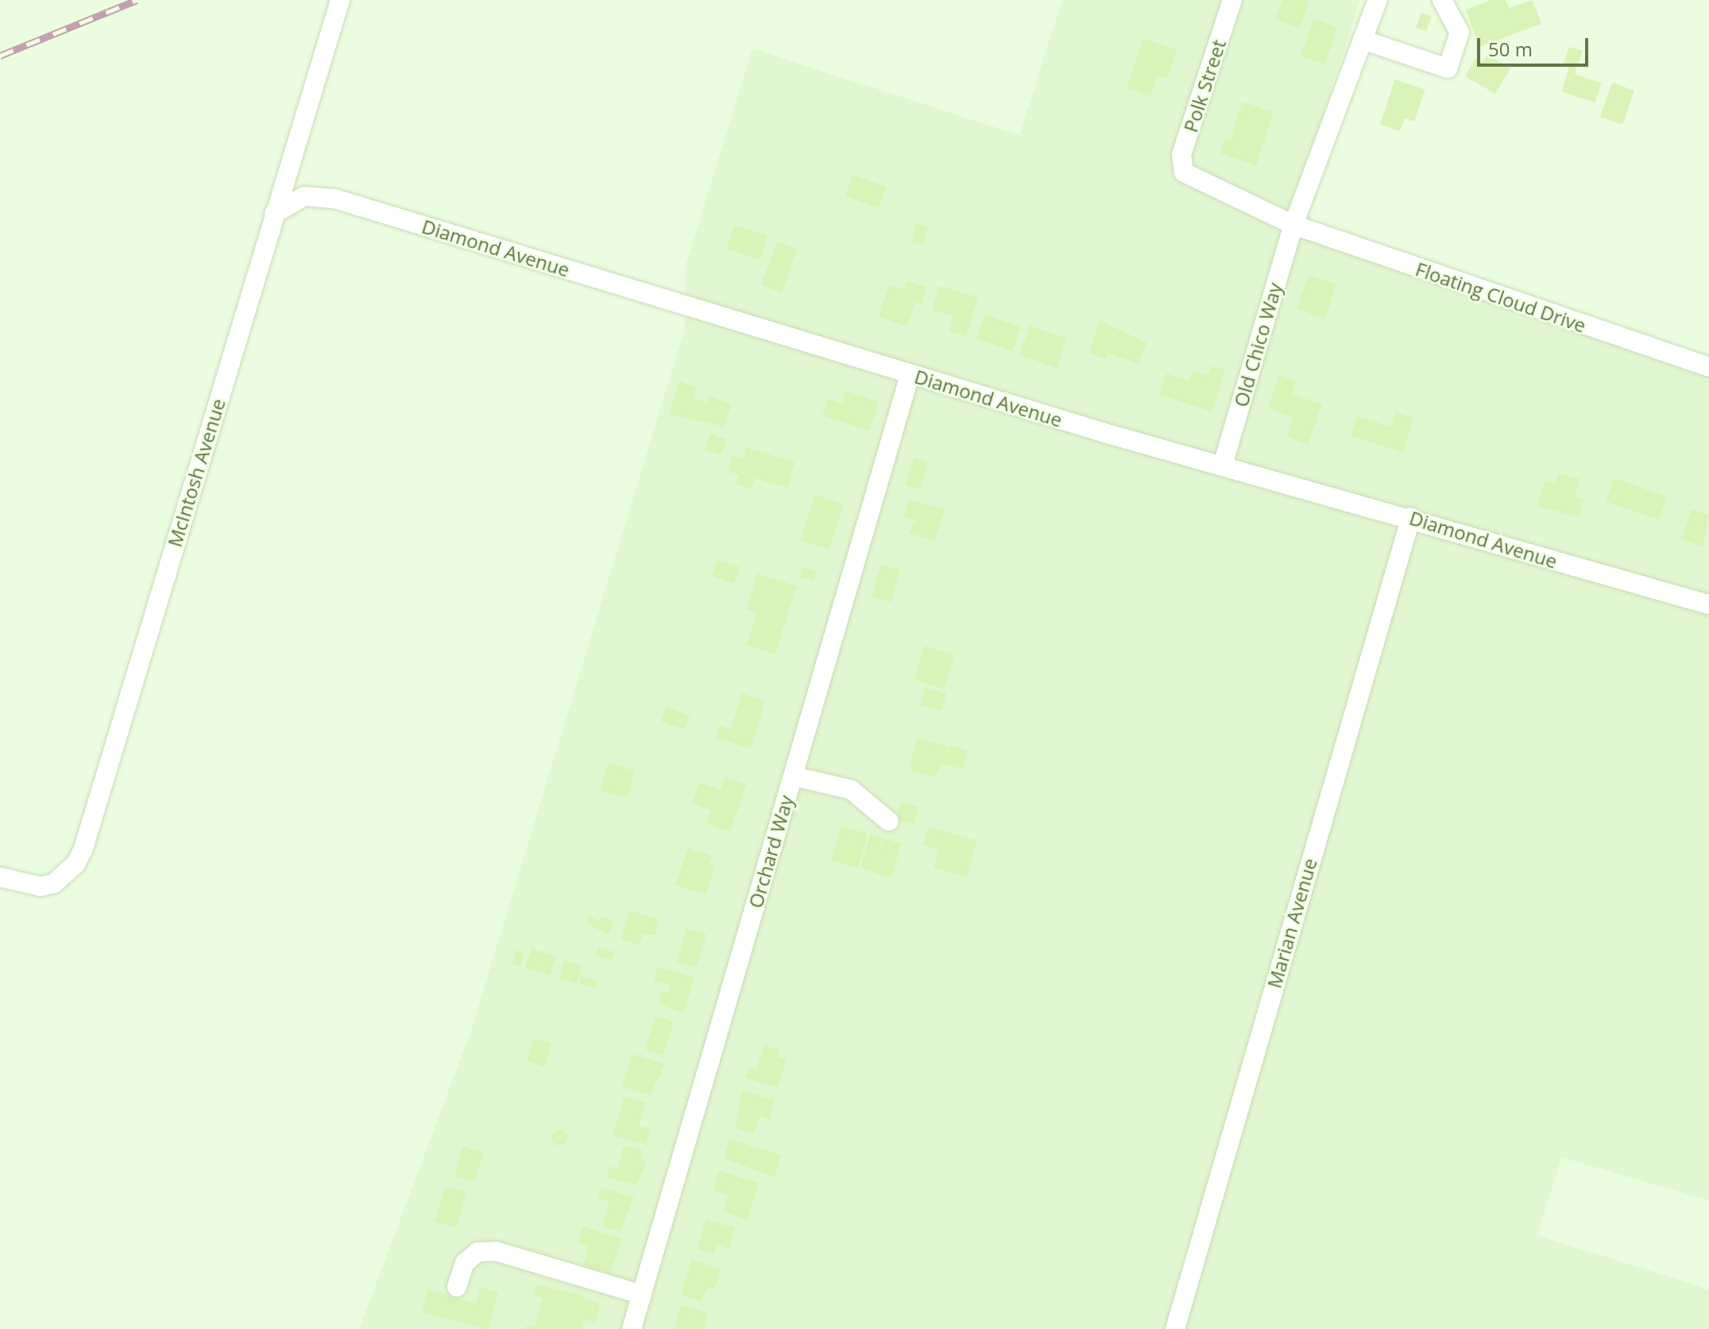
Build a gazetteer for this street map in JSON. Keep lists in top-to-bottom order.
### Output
{
  "streets": {
    "street": [
      "Polk Street",
      "Diamond Avenue",
      "Floating Cloud Drive",
      "Old Chico Way",
      "McIntosh Avenue",
      "Orchard Way",
      "Marian Avenue"
    ]
  },
  "crossings": [
    ["Polk Street", "Floating Cloud Drive"],
    ["Diamond Avenue", "Old Chico Way"],
    ["Diamond Avenue", "McIntosh Avenue"],
    ["Diamond Avenue", "Orchard Way"],
    ["Diamond Avenue", "Marian Avenue"],
    ["Floating Cloud Drive", "Old Chico Way"]
  ],
  "scale_bar": "50 m"
}
